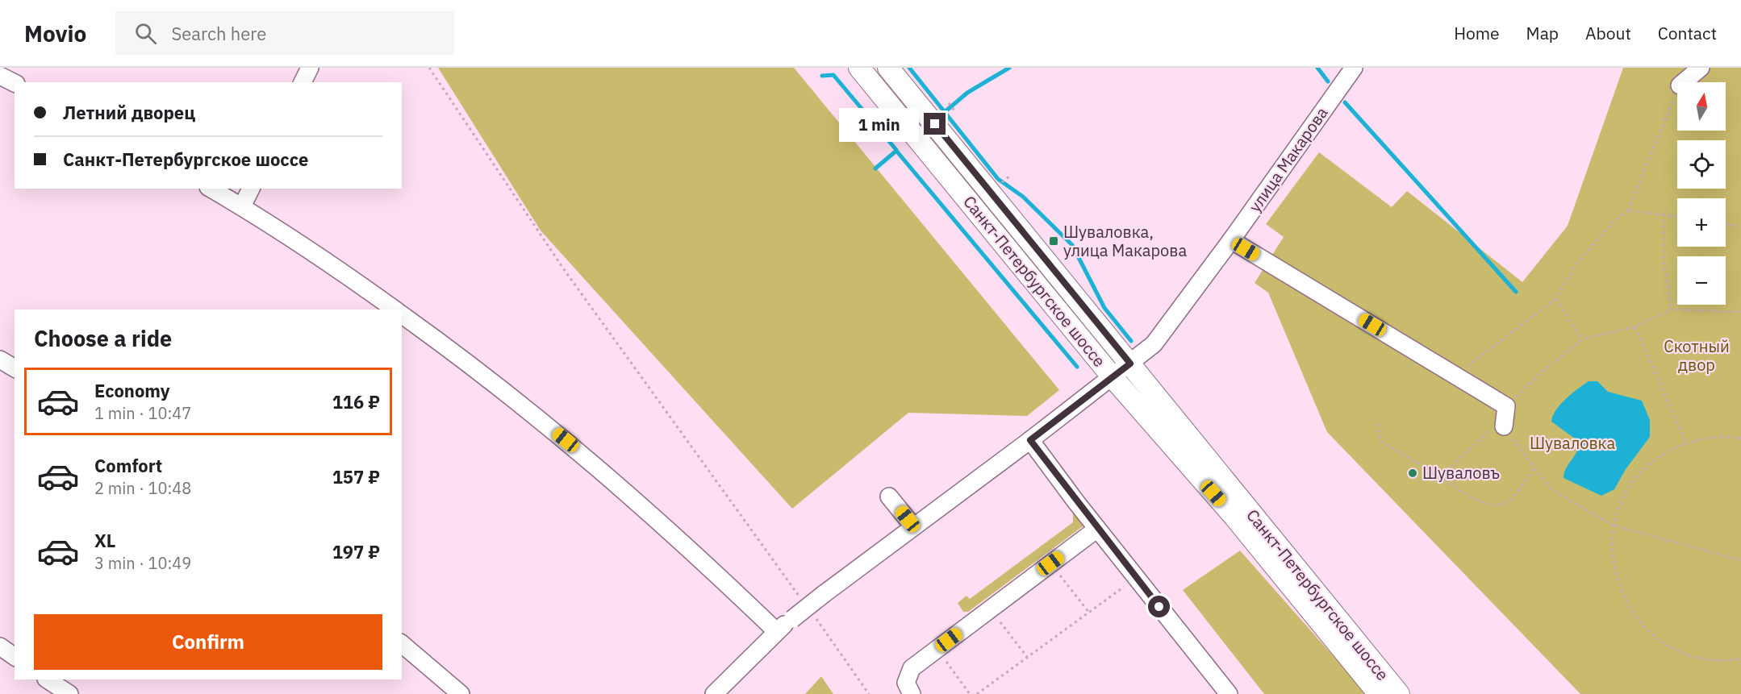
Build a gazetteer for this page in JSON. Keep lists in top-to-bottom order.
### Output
{
  "streets": {
    "main road": ["Санкт-Петербургское шоссе"],
    "street": ["улица Макарова"]
  },
  "crossings": [
    ["улица Макарова", "Санкт-Петербургское шоссе"]
  ],
  "parks": ["Скотный двор", "Шуваловка"],
  "places": {
    "transit": ["Шуваловка, улица Макарова"],
    "other": ["Шуваловъ"]
  },
  "north": "top",
  "page": {
    "header": "Movio",
    "search": "Search here",
    "nav": [
      "Home",
      "Map",
      "About",
      "Contact"
    ],
    "map_buttons": ["+", "−"],
    "banner": ["Летний дворец", "Санкт-Петербургское шоссе"],
    "bubble": "1 min",
    "heading": "Choose a ride",
    "list": [
      {
        "name": "Economy",
        "note": "1 min · 10:47",
        "value": "116 ₽"
      },
      {
        "name": "Comfort",
        "note": "2 min · 10:48",
        "value": "157 ₽"
      },
      {
        "name": "XL",
        "note": "3 min · 10:49",
        "value": "197 ₽"
      }
    ],
    "buttons": "Confirm"
  }
}
